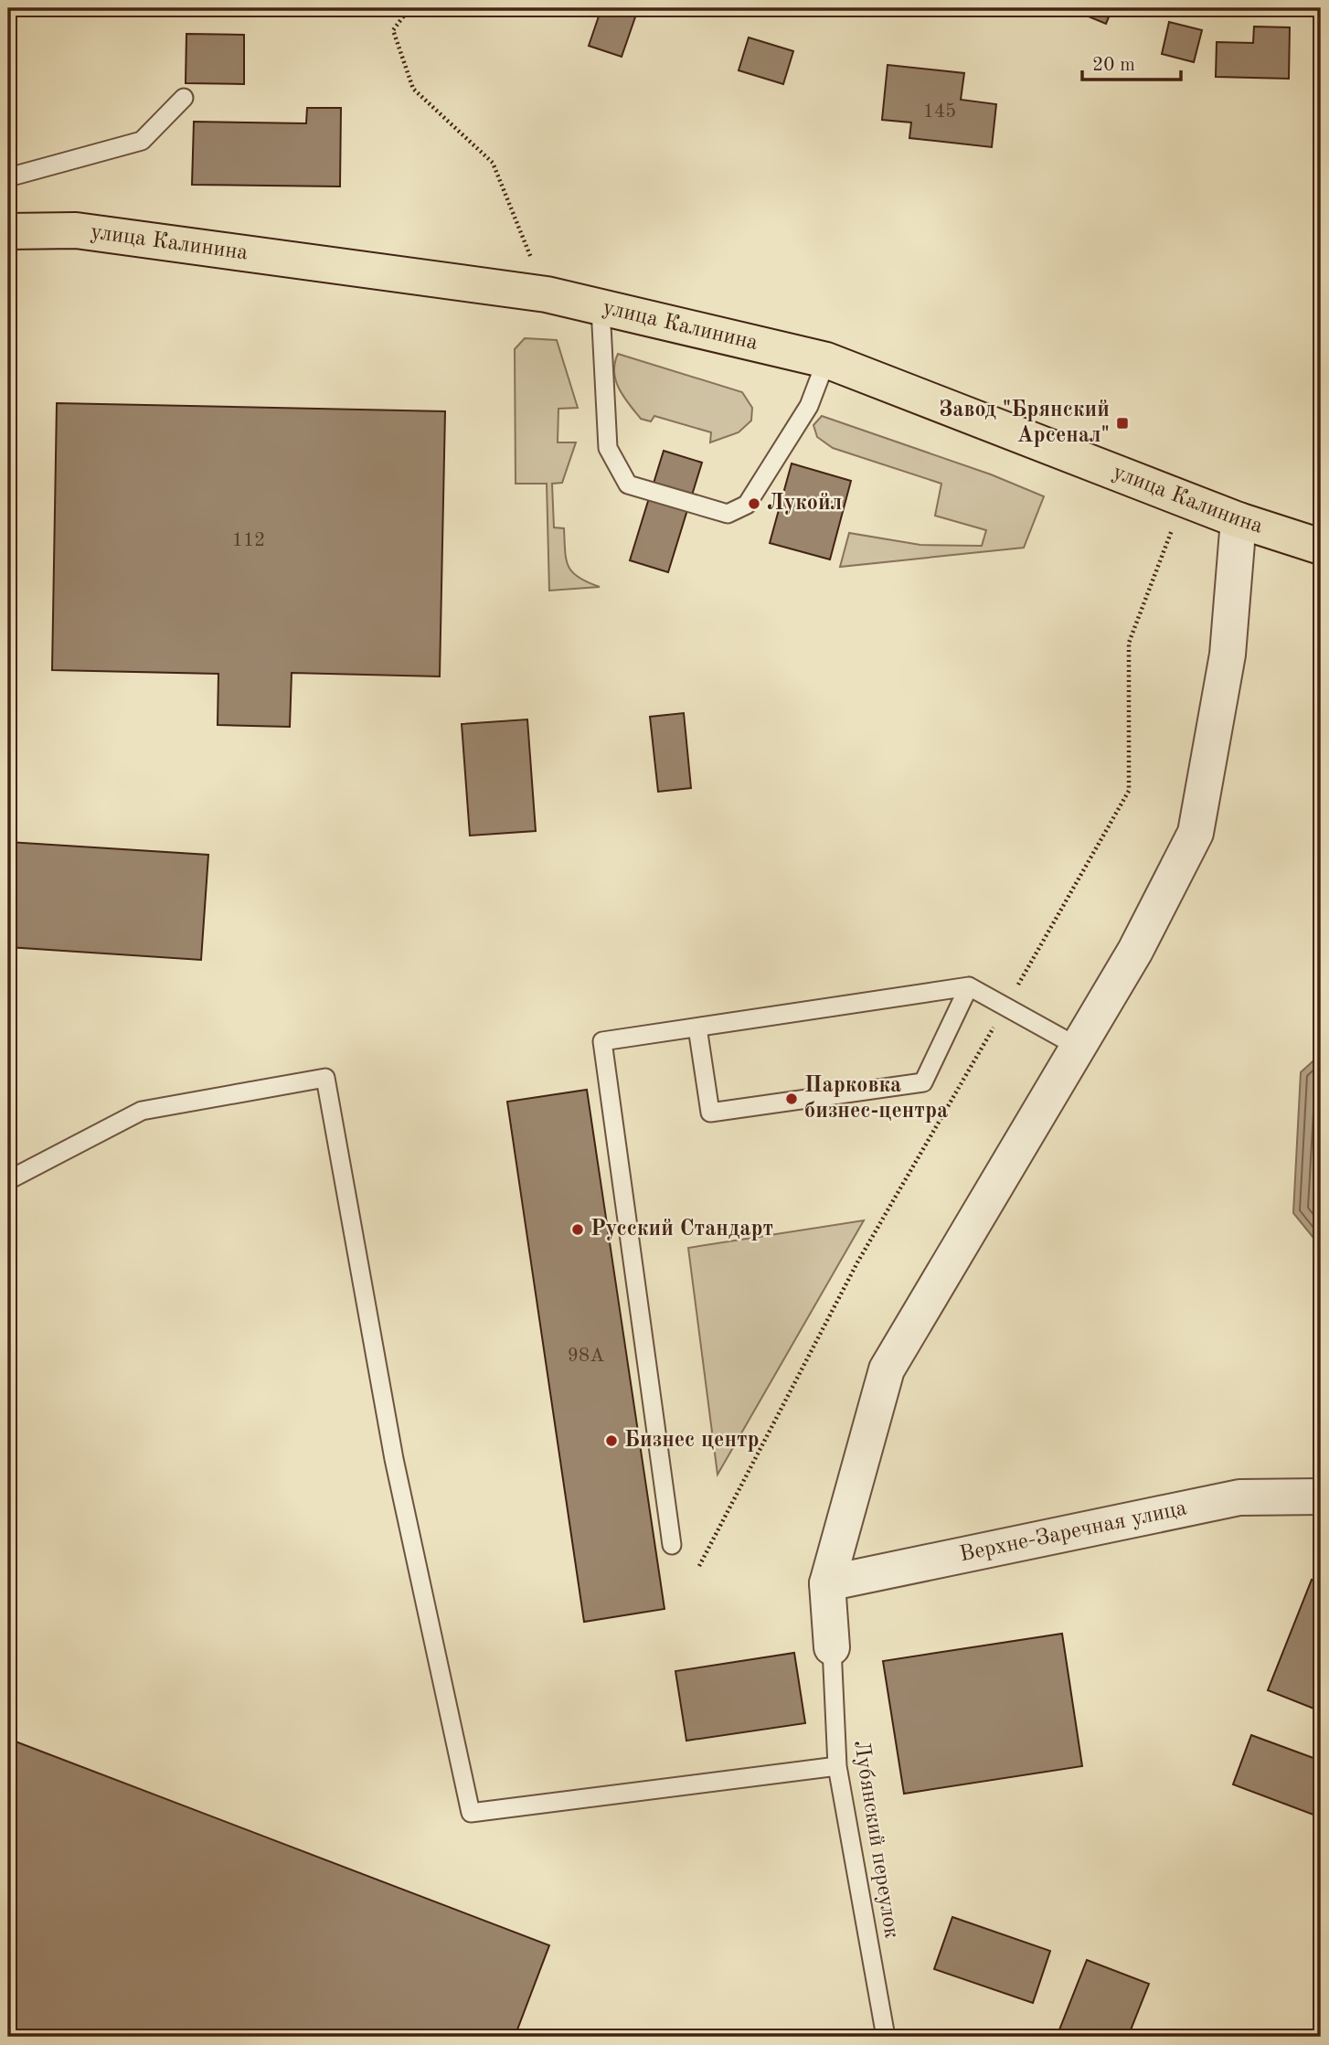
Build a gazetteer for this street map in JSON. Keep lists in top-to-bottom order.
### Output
{
  "streets": {
    "main road": ["улица Калинина"],
    "street": ["Верхне-Заречная улица"],
    "lane": ["Лубянский переулок"]
  },
  "places": {
    "transit": ["Завод \"Брянский Арсенал\""],
    "other": [
      "Лукойл",
      "Парковка бизнес-центра",
      "Русский Стандарт",
      "Бизнес центр"
    ]
  },
  "house_numbers": ["145", "112", "98А"],
  "scale_bar": "20 m"
}
